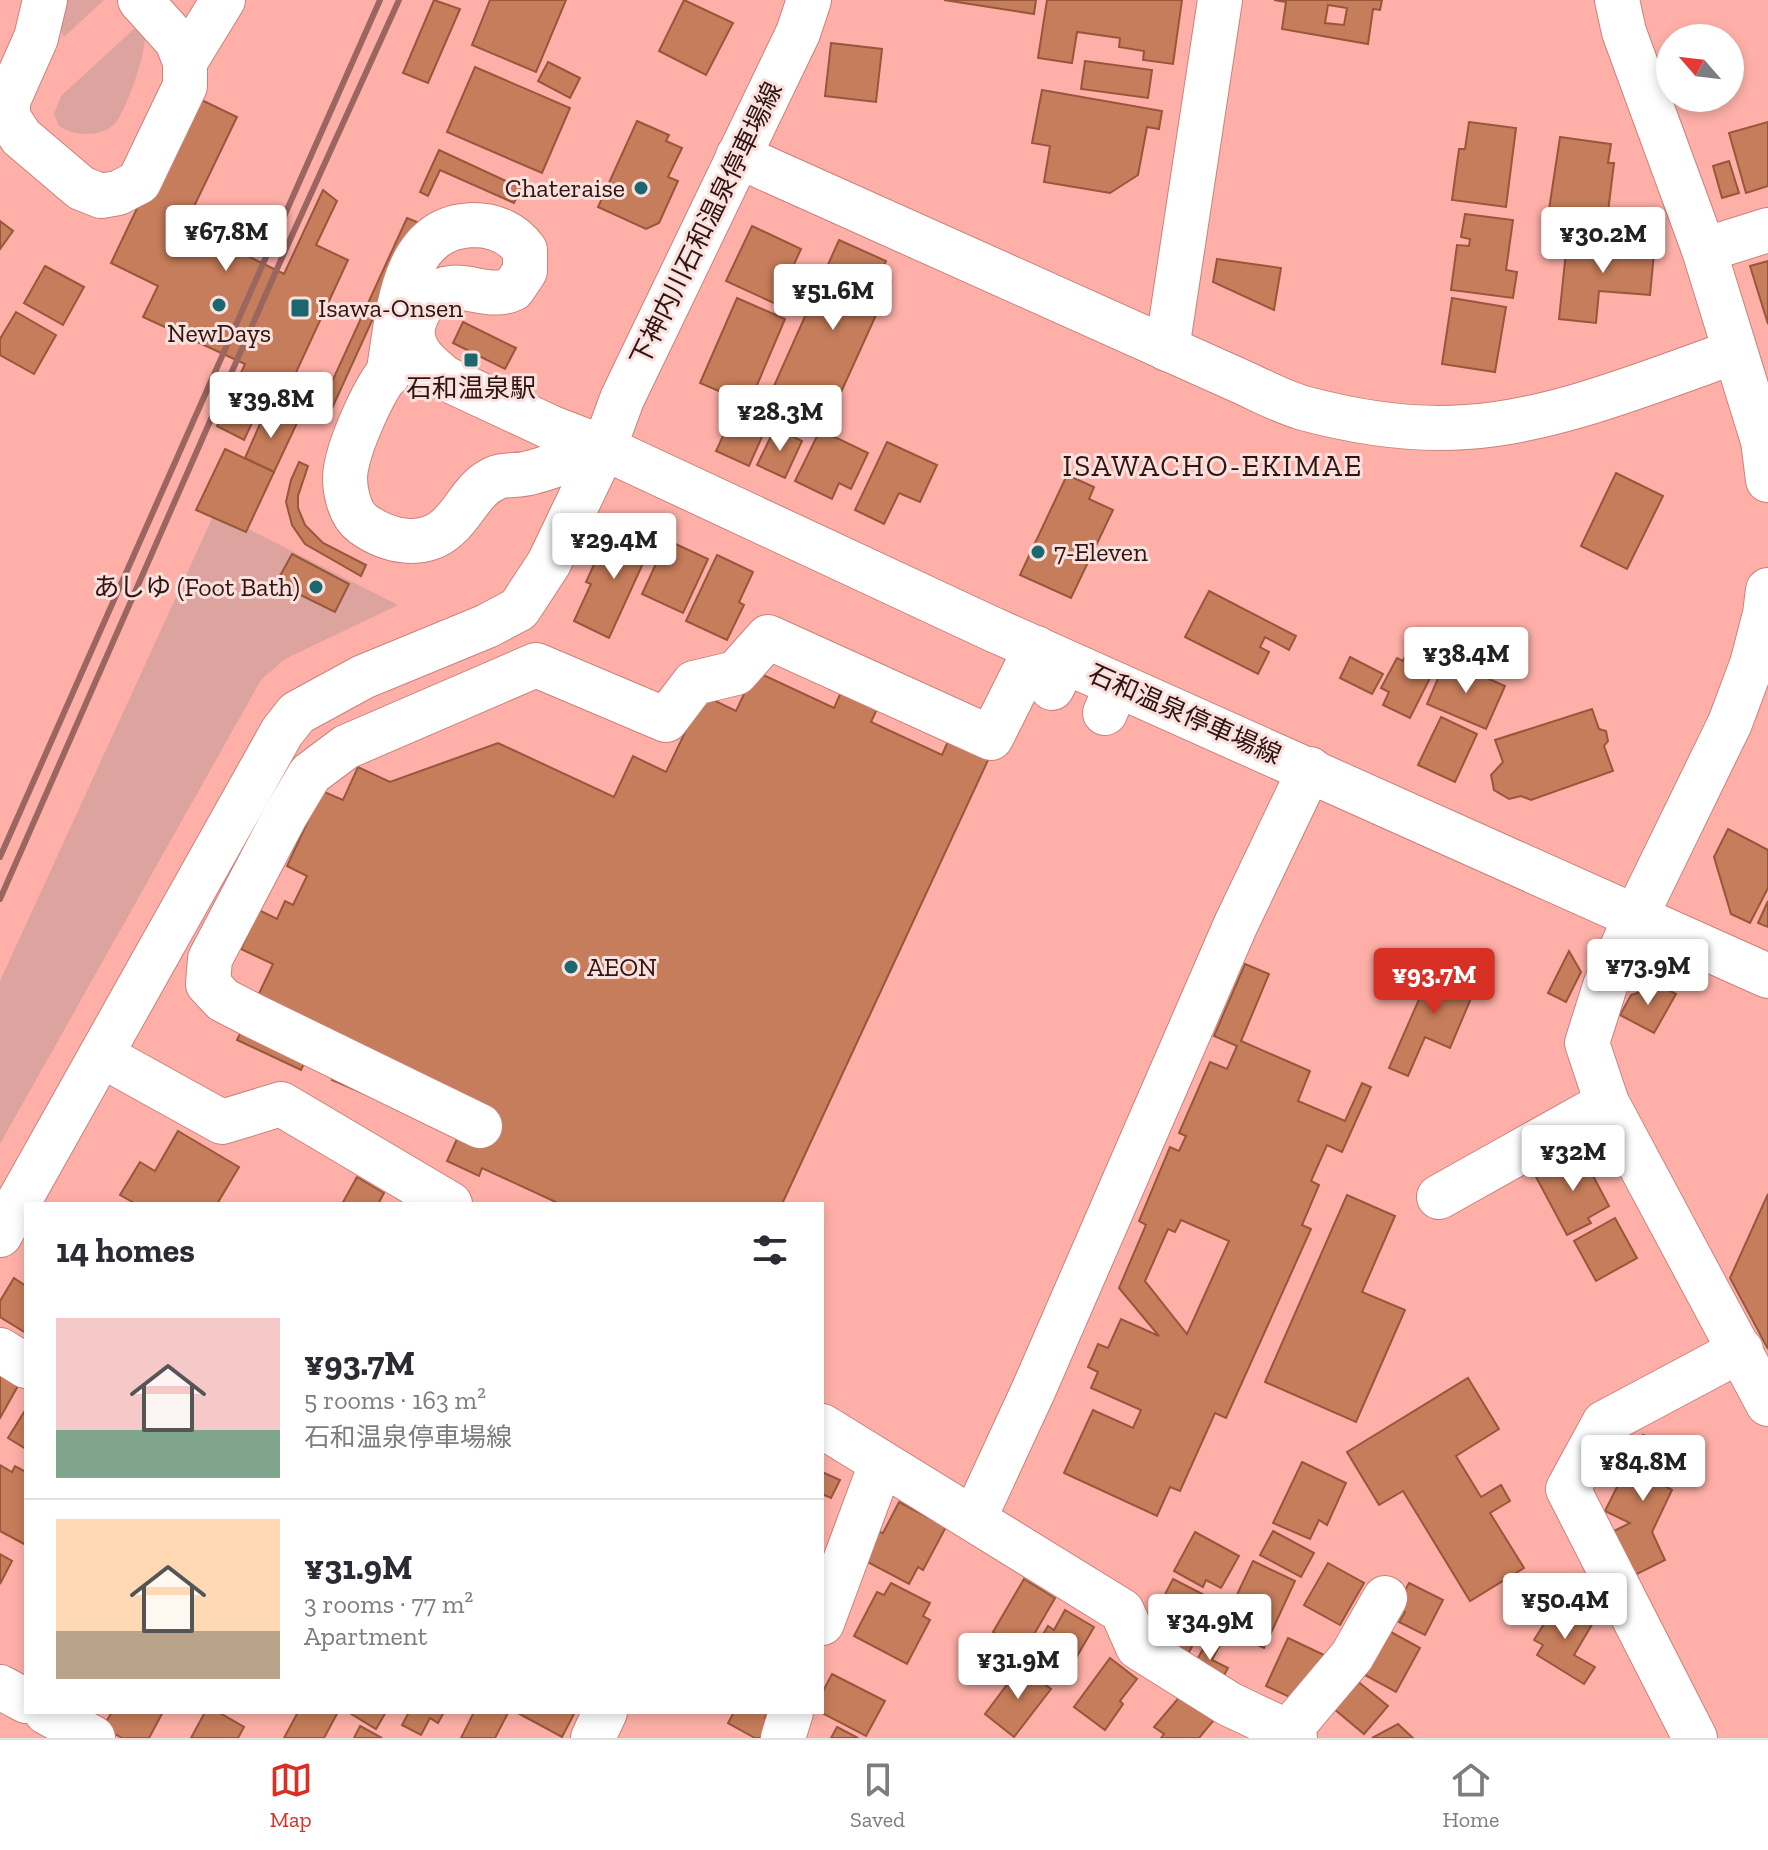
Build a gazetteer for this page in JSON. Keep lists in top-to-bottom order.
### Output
{
  "streets": {
    "street": ["下神内川石和温泉停車場線", "石和温泉停車場線"]
  },
  "crossings": [
    ["下神内川石和温泉停車場線", "石和温泉停車場線"]
  ],
  "districts": ["ISAWACHO-EKIMAE"],
  "places": {
    "other": [
      "Chateraise",
      "NewDays",
      "7-Eleven",
      "あしゆ (Foot Bath)",
      "AEON"
    ],
    "transit": ["Isawa-Onsen", "石和温泉駅"]
  },
  "north": "top left",
  "page": {
    "price": [
      "¥67.8M",
      "¥30.2M",
      "¥51.6M",
      "¥39.8M",
      "¥28.3M",
      "¥29.4M",
      "¥38.4M",
      "¥73.9M",
      "¥93.7M",
      "¥32M",
      "¥84.8M",
      "¥50.4M",
      "¥34.9M",
      "¥31.9M"
    ],
    "heading": "14 homes",
    "list": [
      {
        "name": "¥93.7M",
        "note": "5 rooms · 163 m² · 石和温泉停車場線"
      },
      {
        "name": "¥31.9M",
        "note": "3 rooms · 77 m² · Apartment"
      }
    ],
    "tabs": ["Map", "Saved", "Home"]
  }
}
